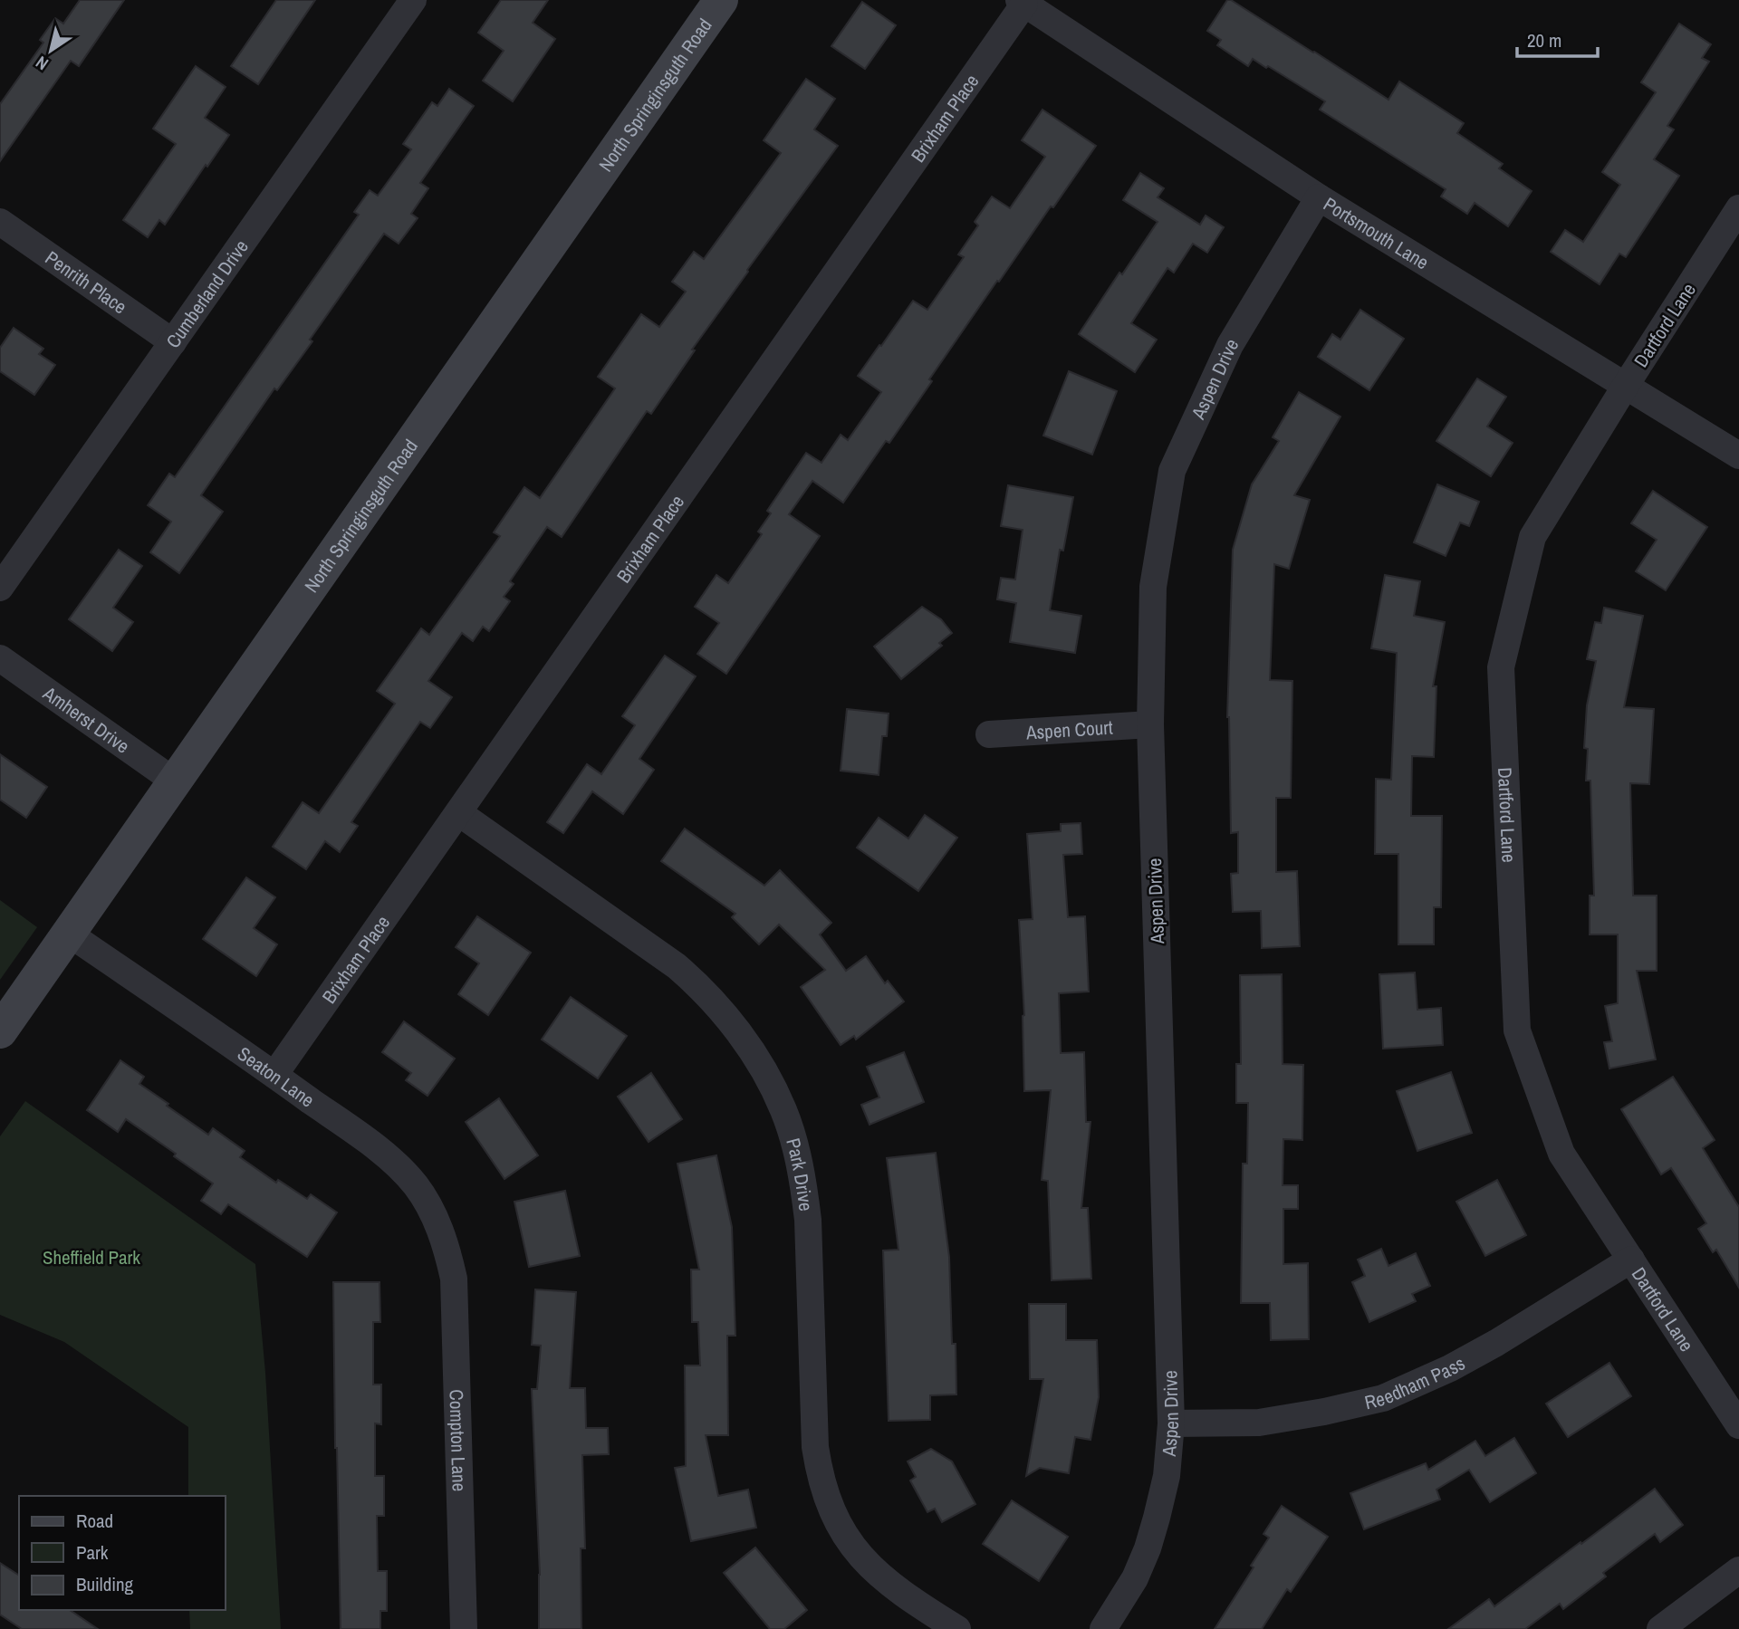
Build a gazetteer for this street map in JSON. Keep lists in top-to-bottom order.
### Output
{
  "streets": {
    "street": [
      "North Springinsguth Road",
      "Brixham Place",
      "Portsmouth Lane",
      "Penrith Place",
      "Cumberland Drive",
      "Dartford Lane",
      "Aspen Drive",
      "Amherst Drive",
      "Aspen Court",
      "Seaton Lane",
      "Park Drive",
      "Reedham Pass",
      "Compton Lane"
    ]
  },
  "crossings": [
    ["North Springinsguth Road", "Amherst Drive"],
    ["North Springinsguth Road", "Seaton Lane"],
    ["Brixham Place", "Portsmouth Lane"],
    ["Brixham Place", "Seaton Lane"],
    ["Brixham Place", "Park Drive"],
    ["Portsmouth Lane", "Dartford Lane"],
    ["Portsmouth Lane", "Aspen Drive"],
    ["Penrith Place", "Cumberland Drive"],
    ["Dartford Lane", "Reedham Pass"],
    ["Aspen Drive", "Aspen Court"],
    ["Aspen Drive", "Reedham Pass"],
    ["Seaton Lane", "Compton Lane"]
  ],
  "parks": ["Sheffield Park"],
  "legend": ["Road", "Park", "Building"],
  "scale_bar": "20 m",
  "north": "bottom left"
}
